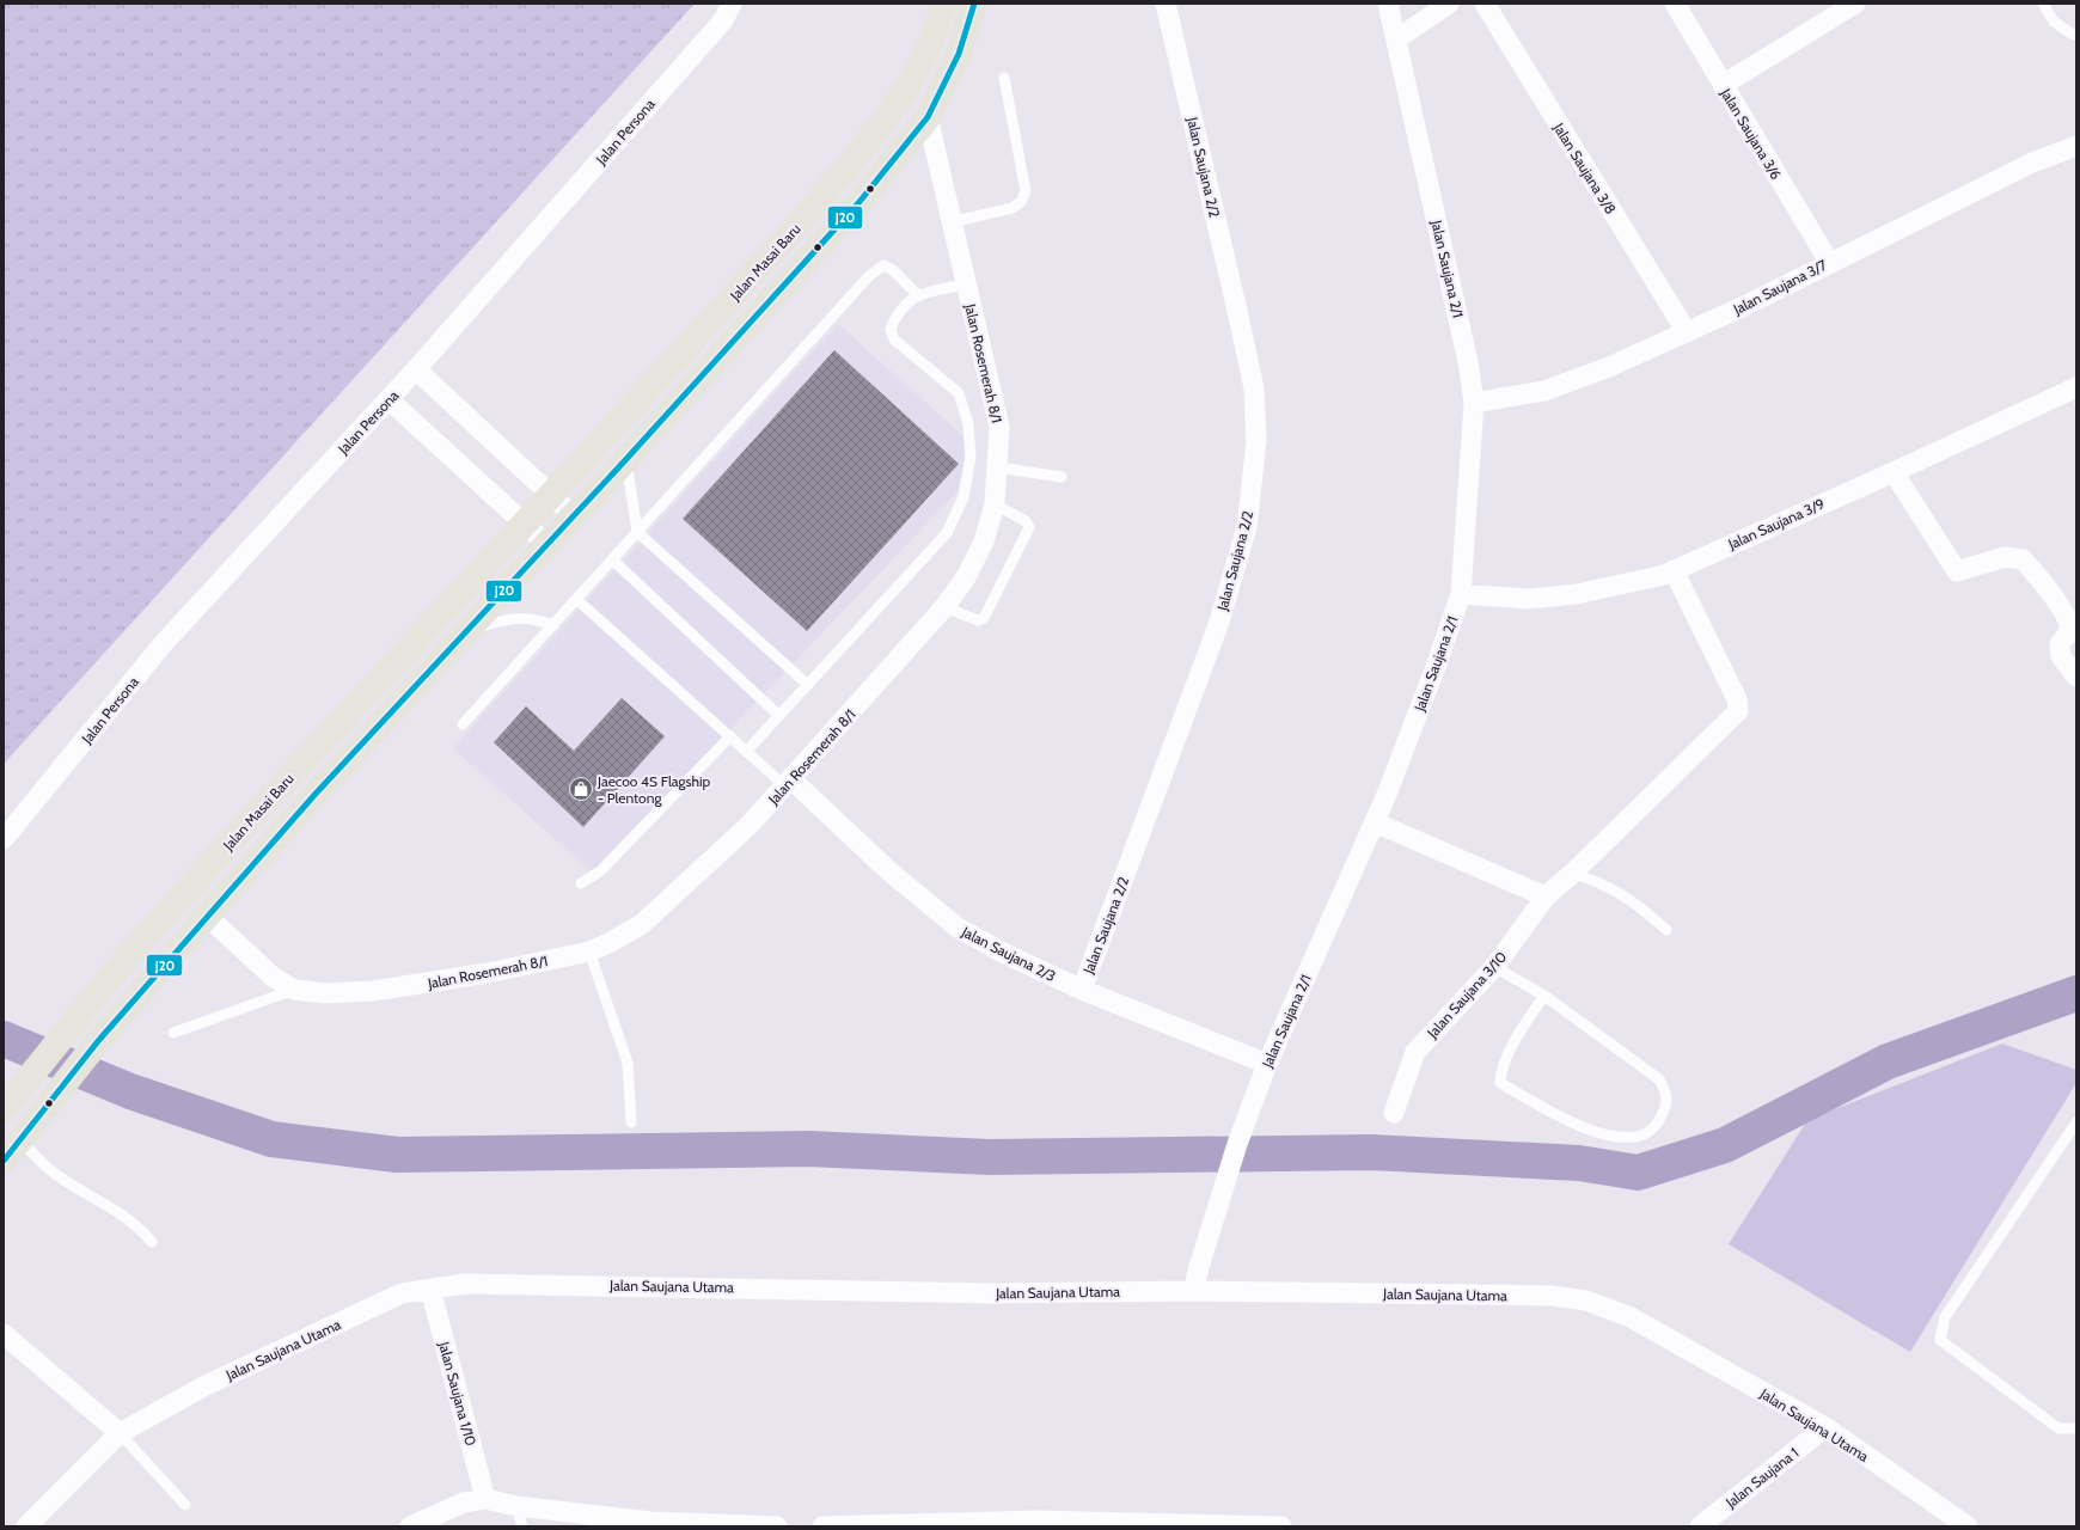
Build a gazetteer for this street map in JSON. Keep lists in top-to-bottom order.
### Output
{
  "streets": {
    "main road": ["Jalan Masai Baru"],
    "street": [
      "Jalan Persona",
      "Jalan Saujana 3/6",
      "Jalan Saujana 2/2",
      "Jalan Saujana 3/8",
      "Jalan Saujana 2/1",
      "Jalan Saujana 3/7",
      "Jalan Rosemerah 8/1",
      "Jalan Saujana 3/9",
      "Jalan Saujana 2/3",
      "Jalan Saujana 3/10",
      "Jalan Saujana Utama",
      "Jalan Saujana 1/10",
      "Jalan Saujana 1"
    ]
  },
  "crossings": [
    ["Jalan Saujana 3/6", "Jalan Saujana 3/7"],
    ["Jalan Saujana 2/2", "Jalan Saujana 2/3"],
    ["Jalan Saujana 3/8", "Jalan Saujana 3/7"],
    ["Jalan Masai Baru", "Jalan Rosemerah 8/1"],
    ["Jalan Saujana 2/1", "Jalan Saujana 3/7"],
    ["Jalan Saujana 2/1", "Jalan Saujana 3/9"],
    ["Jalan Saujana 2/1", "Jalan Saujana 2/3"],
    ["Jalan Saujana 2/1", "Jalan Saujana Utama"],
    ["Jalan Rosemerah 8/1", "Jalan Saujana 2/3"],
    ["Jalan Saujana 3/9", "Jalan Saujana 3/10"],
    ["Jalan Saujana Utama", "Jalan Saujana 1/10"],
    ["Jalan Saujana Utama", "Jalan Saujana 1"]
  ],
  "places": {
    "shop": ["Jaecoo 4S Flagship - Plentong"]
  },
  "lines": ["transit line J20"]
}
